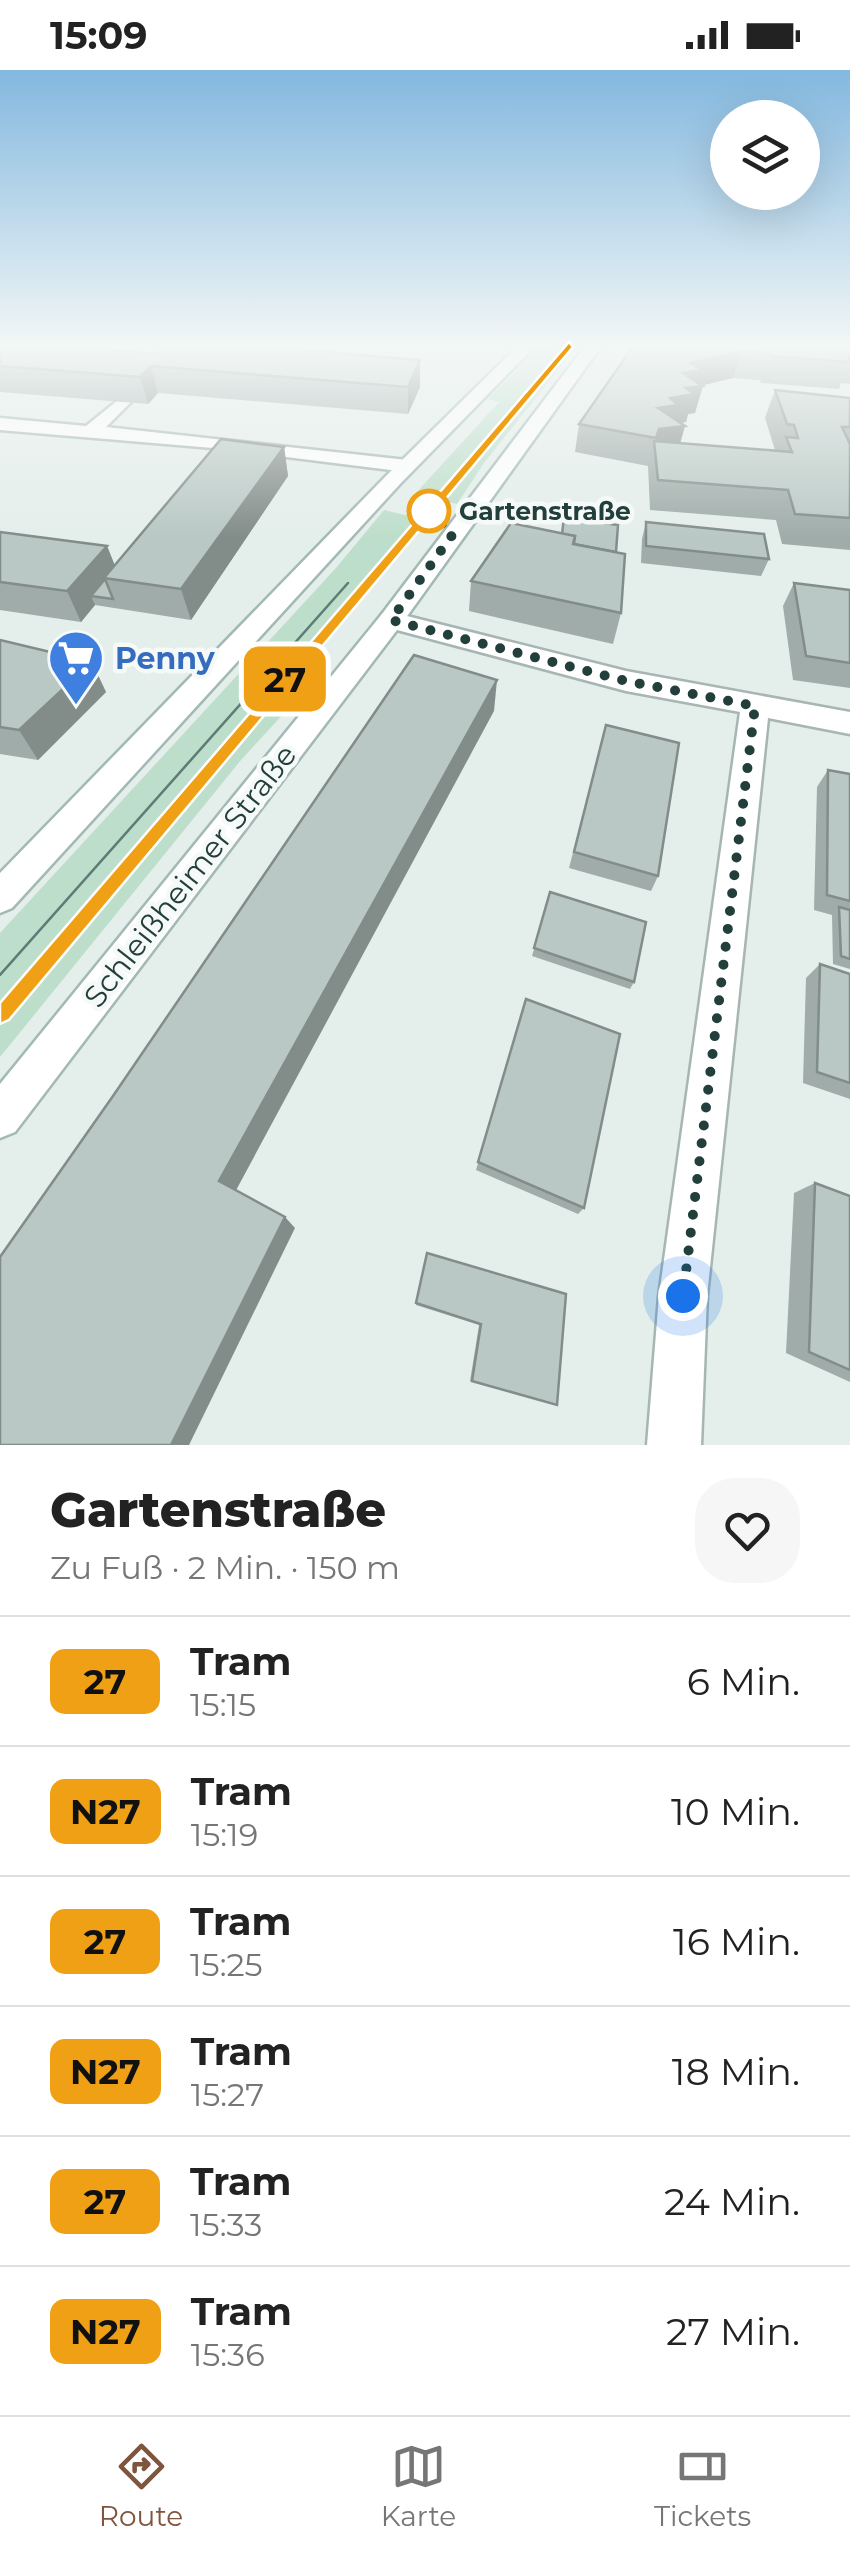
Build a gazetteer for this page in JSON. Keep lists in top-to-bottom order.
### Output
{
  "streets": {
    "main road": ["Schleißheimer Straße"]
  },
  "places": {
    "other": ["Gartenstraße"],
    "supermarket": ["Penny"]
  },
  "lines": ["tram line 27"],
  "page": {
    "status": "15:09",
    "on_map": "27",
    "heading": ["Gartenstraße", "Zu Fuß · 2 Min. · 150 m"],
    "list": [
      {
        "mark": "27",
        "name": "Tram",
        "note": "15:15",
        "value": "6 Min."
      },
      {
        "mark": "N27",
        "name": "Tram",
        "note": "15:19",
        "value": "10 Min."
      },
      {
        "mark": "27",
        "name": "Tram",
        "note": "15:25",
        "value": "16 Min."
      },
      {
        "mark": "N27",
        "name": "Tram",
        "note": "15:27",
        "value": "18 Min."
      },
      {
        "mark": "27",
        "name": "Tram",
        "note": "15:33",
        "value": "24 Min."
      },
      {
        "mark": "N27",
        "name": "Tram",
        "note": "15:36",
        "value": "27 Min."
      }
    ],
    "tabs": ["Route", "Karte", "Tickets"]
  }
}
